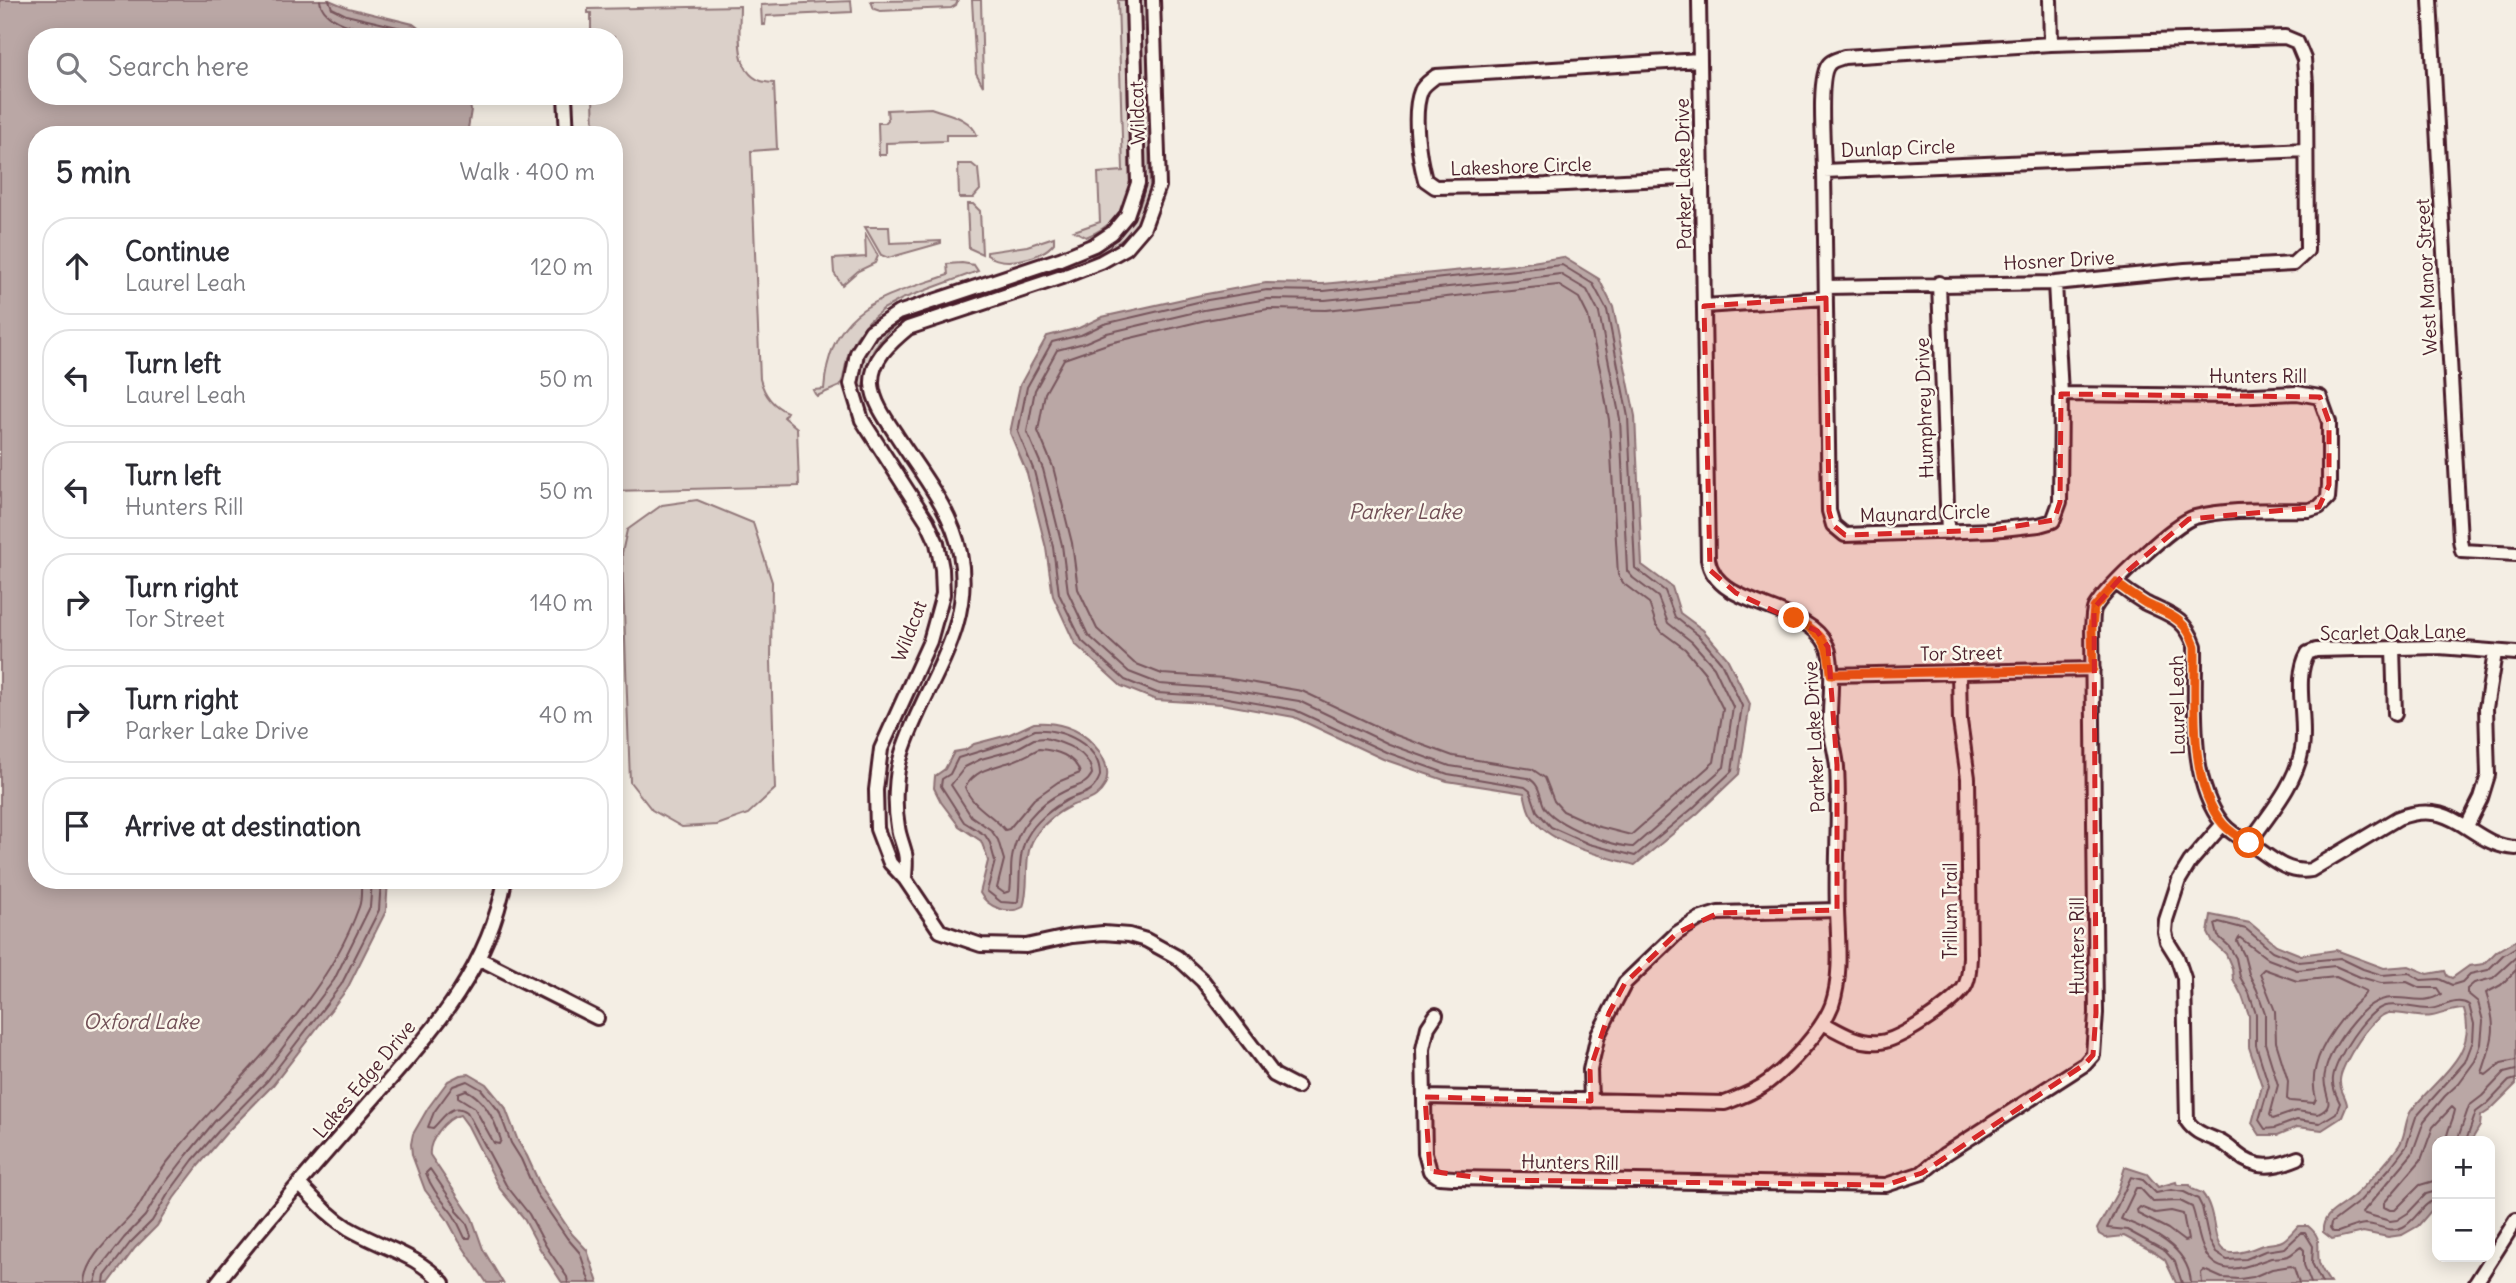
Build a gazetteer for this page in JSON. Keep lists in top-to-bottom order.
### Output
{
  "streets": {
    "street": [
      "Wildcat",
      "Dunlap Circle",
      "Lakeshore Circle",
      "Parker Lake Drive",
      "Hosner Drive",
      "West Manor Street",
      "Hunters Rill",
      "Humphrey Drive",
      "Maynard Circle",
      "Scarlet Oak Lane",
      "Tor Street",
      "Laurel Leah",
      "Trillum Trail",
      "Lakes Edge Drive"
    ]
  },
  "crossings": [
    ["Dunlap Circle", "Hosner Drive"],
    ["Dunlap Circle", "Maynard Circle"],
    ["Lakeshore Circle", "Parker Lake Drive"],
    ["Parker Lake Drive", "Hosner Drive"],
    ["Parker Lake Drive", "Hunters Rill"],
    ["Parker Lake Drive", "Tor Street"],
    ["Parker Lake Drive", "Trillum Trail"],
    ["Hosner Drive", "Humphrey Drive"],
    ["Hosner Drive", "Maynard Circle"],
    ["Hunters Rill", "Maynard Circle"],
    ["Hunters Rill", "Tor Street"],
    ["Hunters Rill", "Laurel Leah"],
    ["Humphrey Drive", "Maynard Circle"],
    ["Scarlet Oak Lane", "Laurel Leah"],
    ["Tor Street", "Trillum Trail"]
  ],
  "water": ["Parker Lake", "Oxford Lake"],
  "page": {
    "search": "Search here",
    "heading": ["5 min", "Walk · 400 m"],
    "list": [
      ["Continue", "Laurel Leah", "120 m"],
      ["Turn left", "Laurel Leah", "50 m"],
      ["Turn left", "Hunters Rill", "50 m"],
      ["Turn right", "Tor Street", "140 m"],
      ["Turn right", "Parker Lake Drive", "40 m"],
      "Arrive at destination"
    ],
    "map_buttons": ["+", "−"]
  }
}
